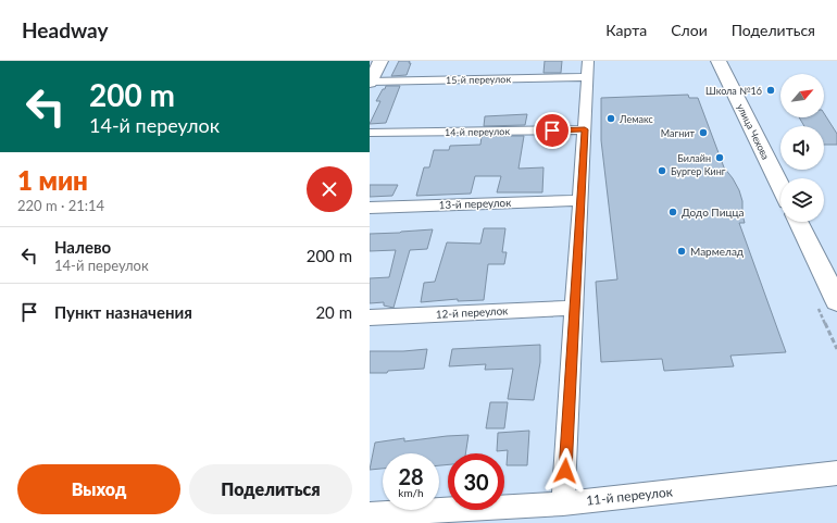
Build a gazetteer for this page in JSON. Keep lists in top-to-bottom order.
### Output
{
  "streets": {
    "main road": ["улица Чехова"],
    "street": [
      "15-й переулок",
      "14-й переулок",
      "13-й переулок",
      "12-й переулок",
      "11-й переулок"
    ]
  },
  "places": [
    "Школа №16",
    "Лемакс",
    "Магнит",
    "Билайн",
    "Бургер Кинг",
    "Додо Пицца",
    "Мармелад"
  ],
  "north": "top right",
  "page": {
    "header": "Headway",
    "nav": ["Карта", "Слои", "Поделиться"],
    "turn": ["200 m", "14-й переулок"],
    "heading": ["1 мин", "220 m · 21:14"],
    "list": [
      {
        "name": "Налево",
        "note": "14-й переулок",
        "value": "200 m"
      },
      {
        "name": "Пункт назначения",
        "value": "20 m"
      }
    ],
    "speed": "28 km/h",
    "limit": "30",
    "buttons": ["Выход", "Поделиться"]
  }
}
